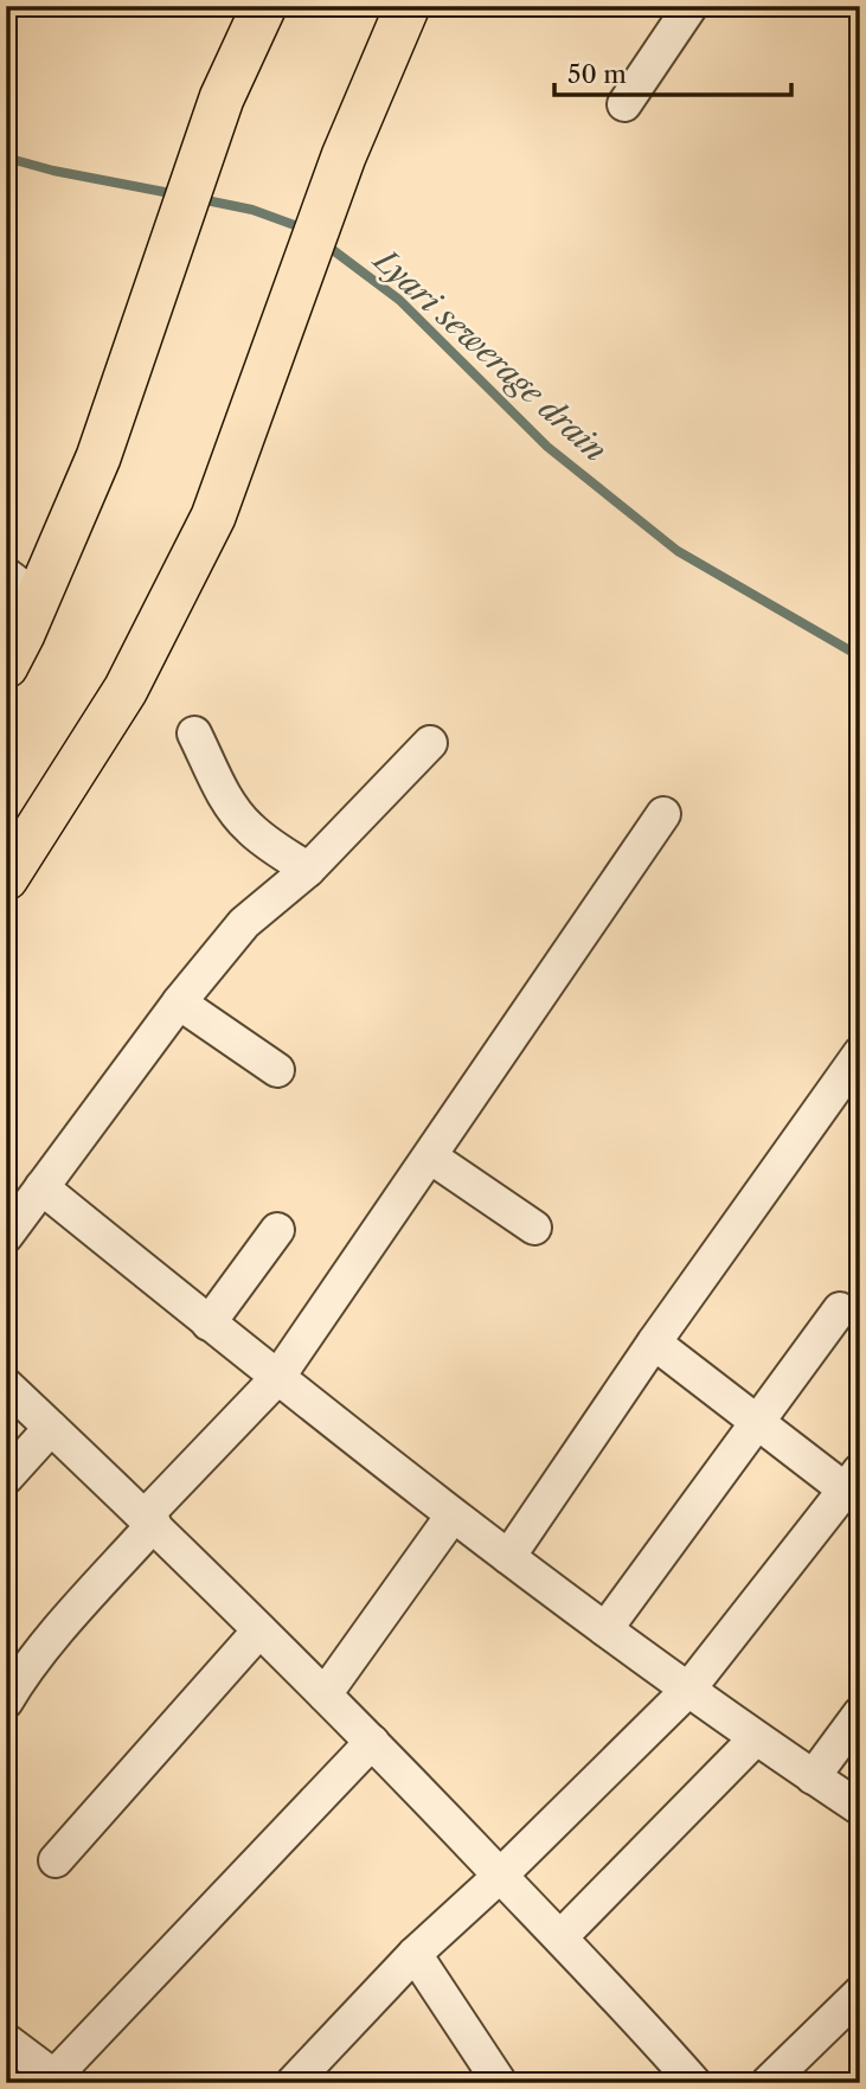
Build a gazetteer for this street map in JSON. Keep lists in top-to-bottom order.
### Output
{
  "water": ["Lyari sewerage drain"],
  "scale_bar": "50 m"
}
